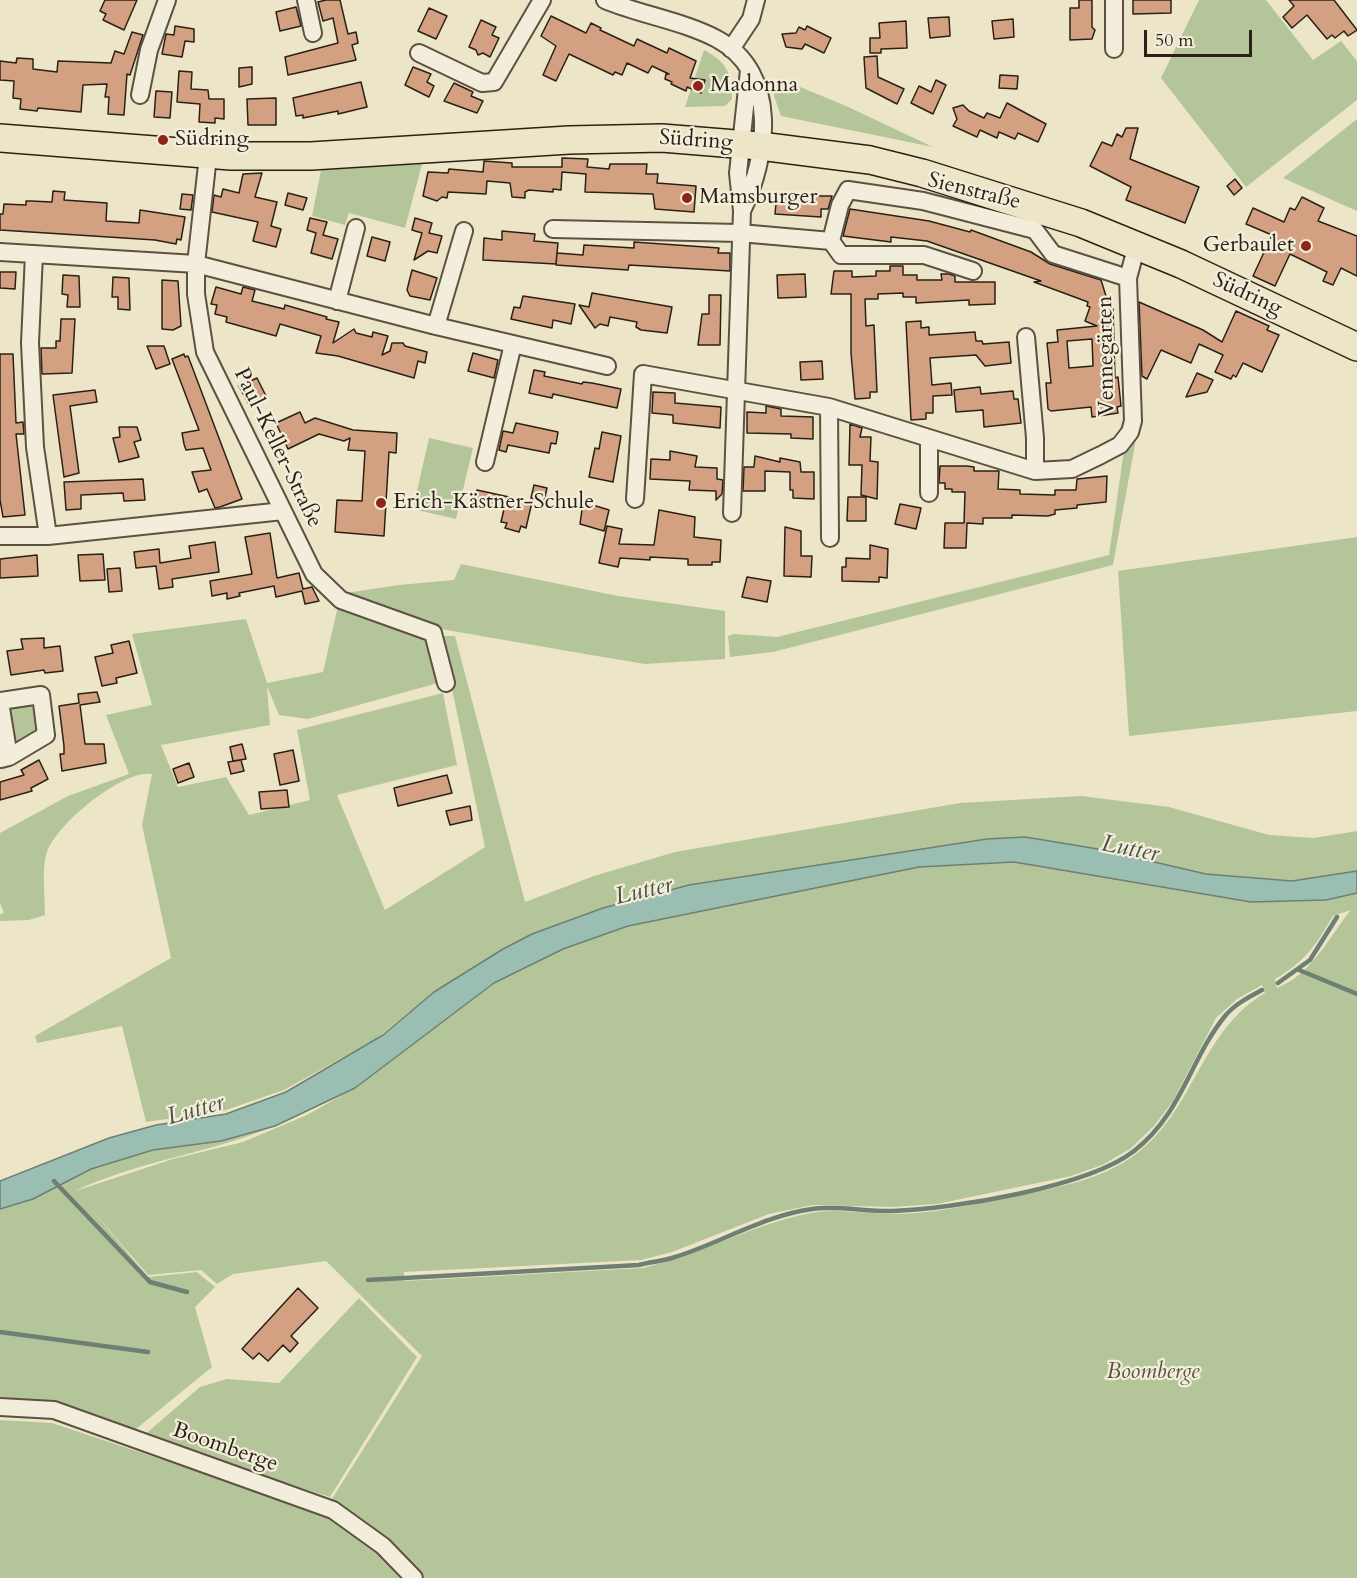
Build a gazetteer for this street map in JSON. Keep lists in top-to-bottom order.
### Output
{
  "streets": {
    "main road": ["Südring"],
    "street": [
      "Sienstraße",
      "Vennegärten",
      "Paul-Keller-Straße",
      "Boomberge"
    ]
  },
  "crossings": [
    ["Südring", "Vennegärten"],
    ["Südring", "Paul-Keller-Straße"],
    ["Sienstraße", "Vennegärten"]
  ],
  "water": ["Lutter"],
  "parks": ["Boomberge"],
  "places": [
    "Madonna",
    "Südring",
    "Mamsburger",
    "Gerbaulet",
    "Erich-Kästner-Schule"
  ],
  "scale_bar": "50 m"
}
